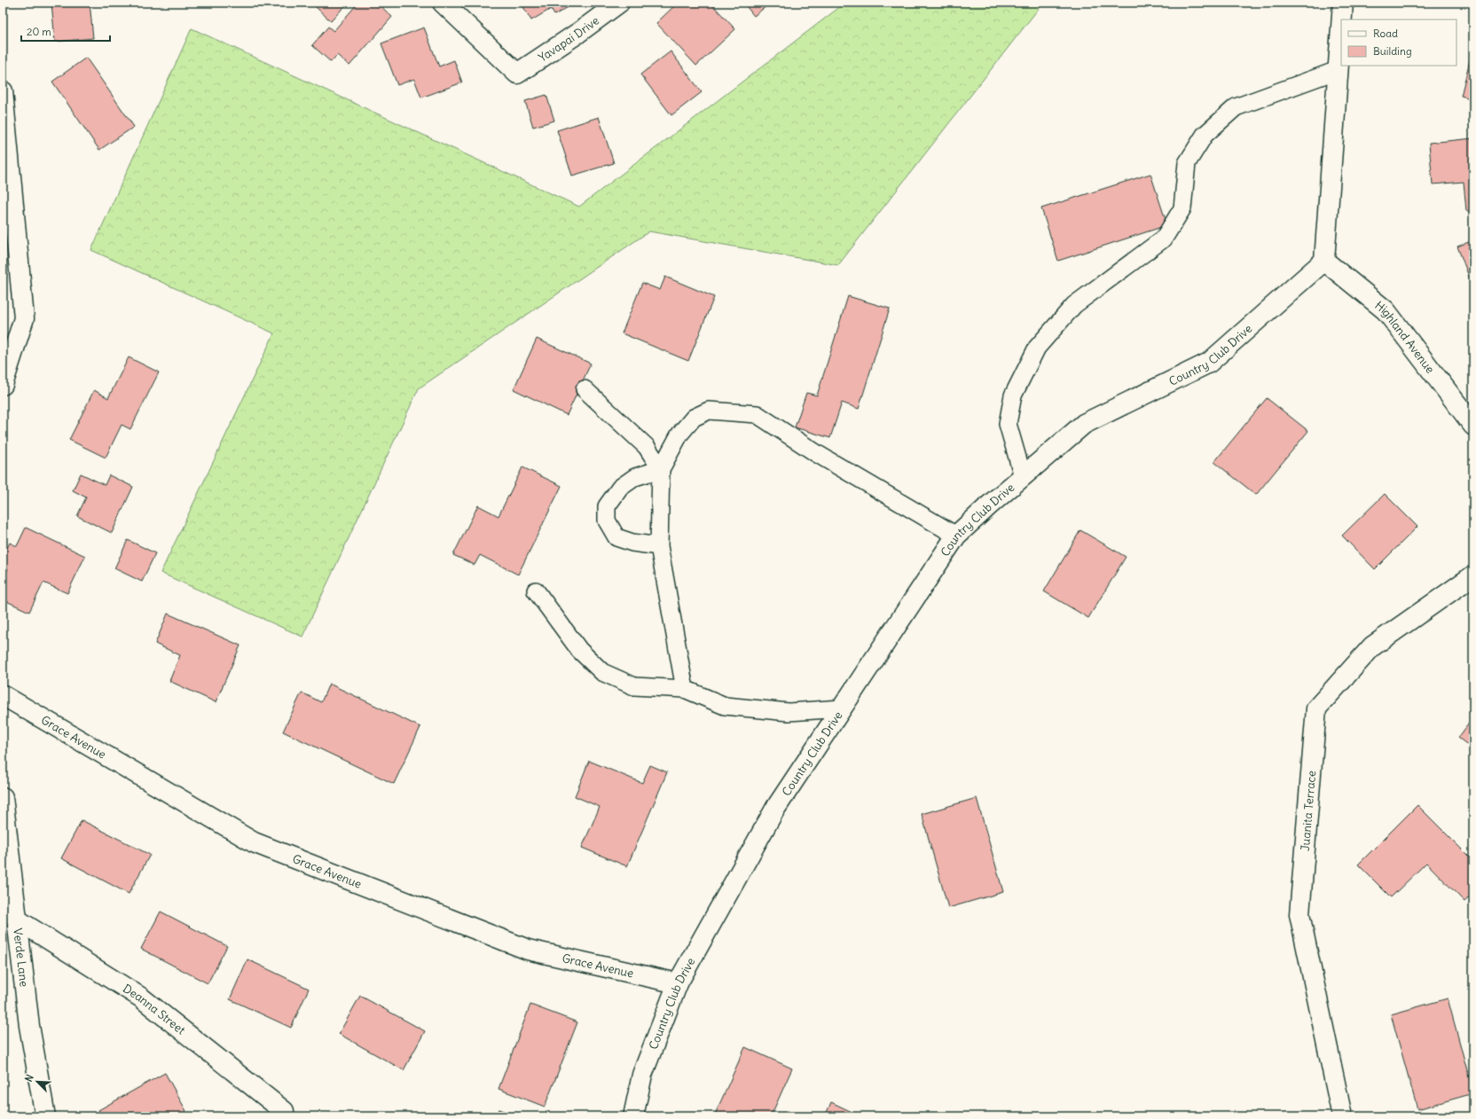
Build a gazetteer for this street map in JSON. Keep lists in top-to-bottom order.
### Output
{
  "streets": {
    "street": [
      "Yavapai Drive",
      "Highland Avenue",
      "Country Club Drive",
      "Grace Avenue",
      "Juanita Terrace",
      "Verde Lane",
      "Deanna Street"
    ]
  },
  "crossings": [
    ["Highland Avenue", "Country Club Drive"],
    ["Country Club Drive", "Grace Avenue"],
    ["Verde Lane", "Deanna Street"]
  ],
  "legend": ["Road", "Building"],
  "scale_bar": "20 m",
  "north": "top left"
}
